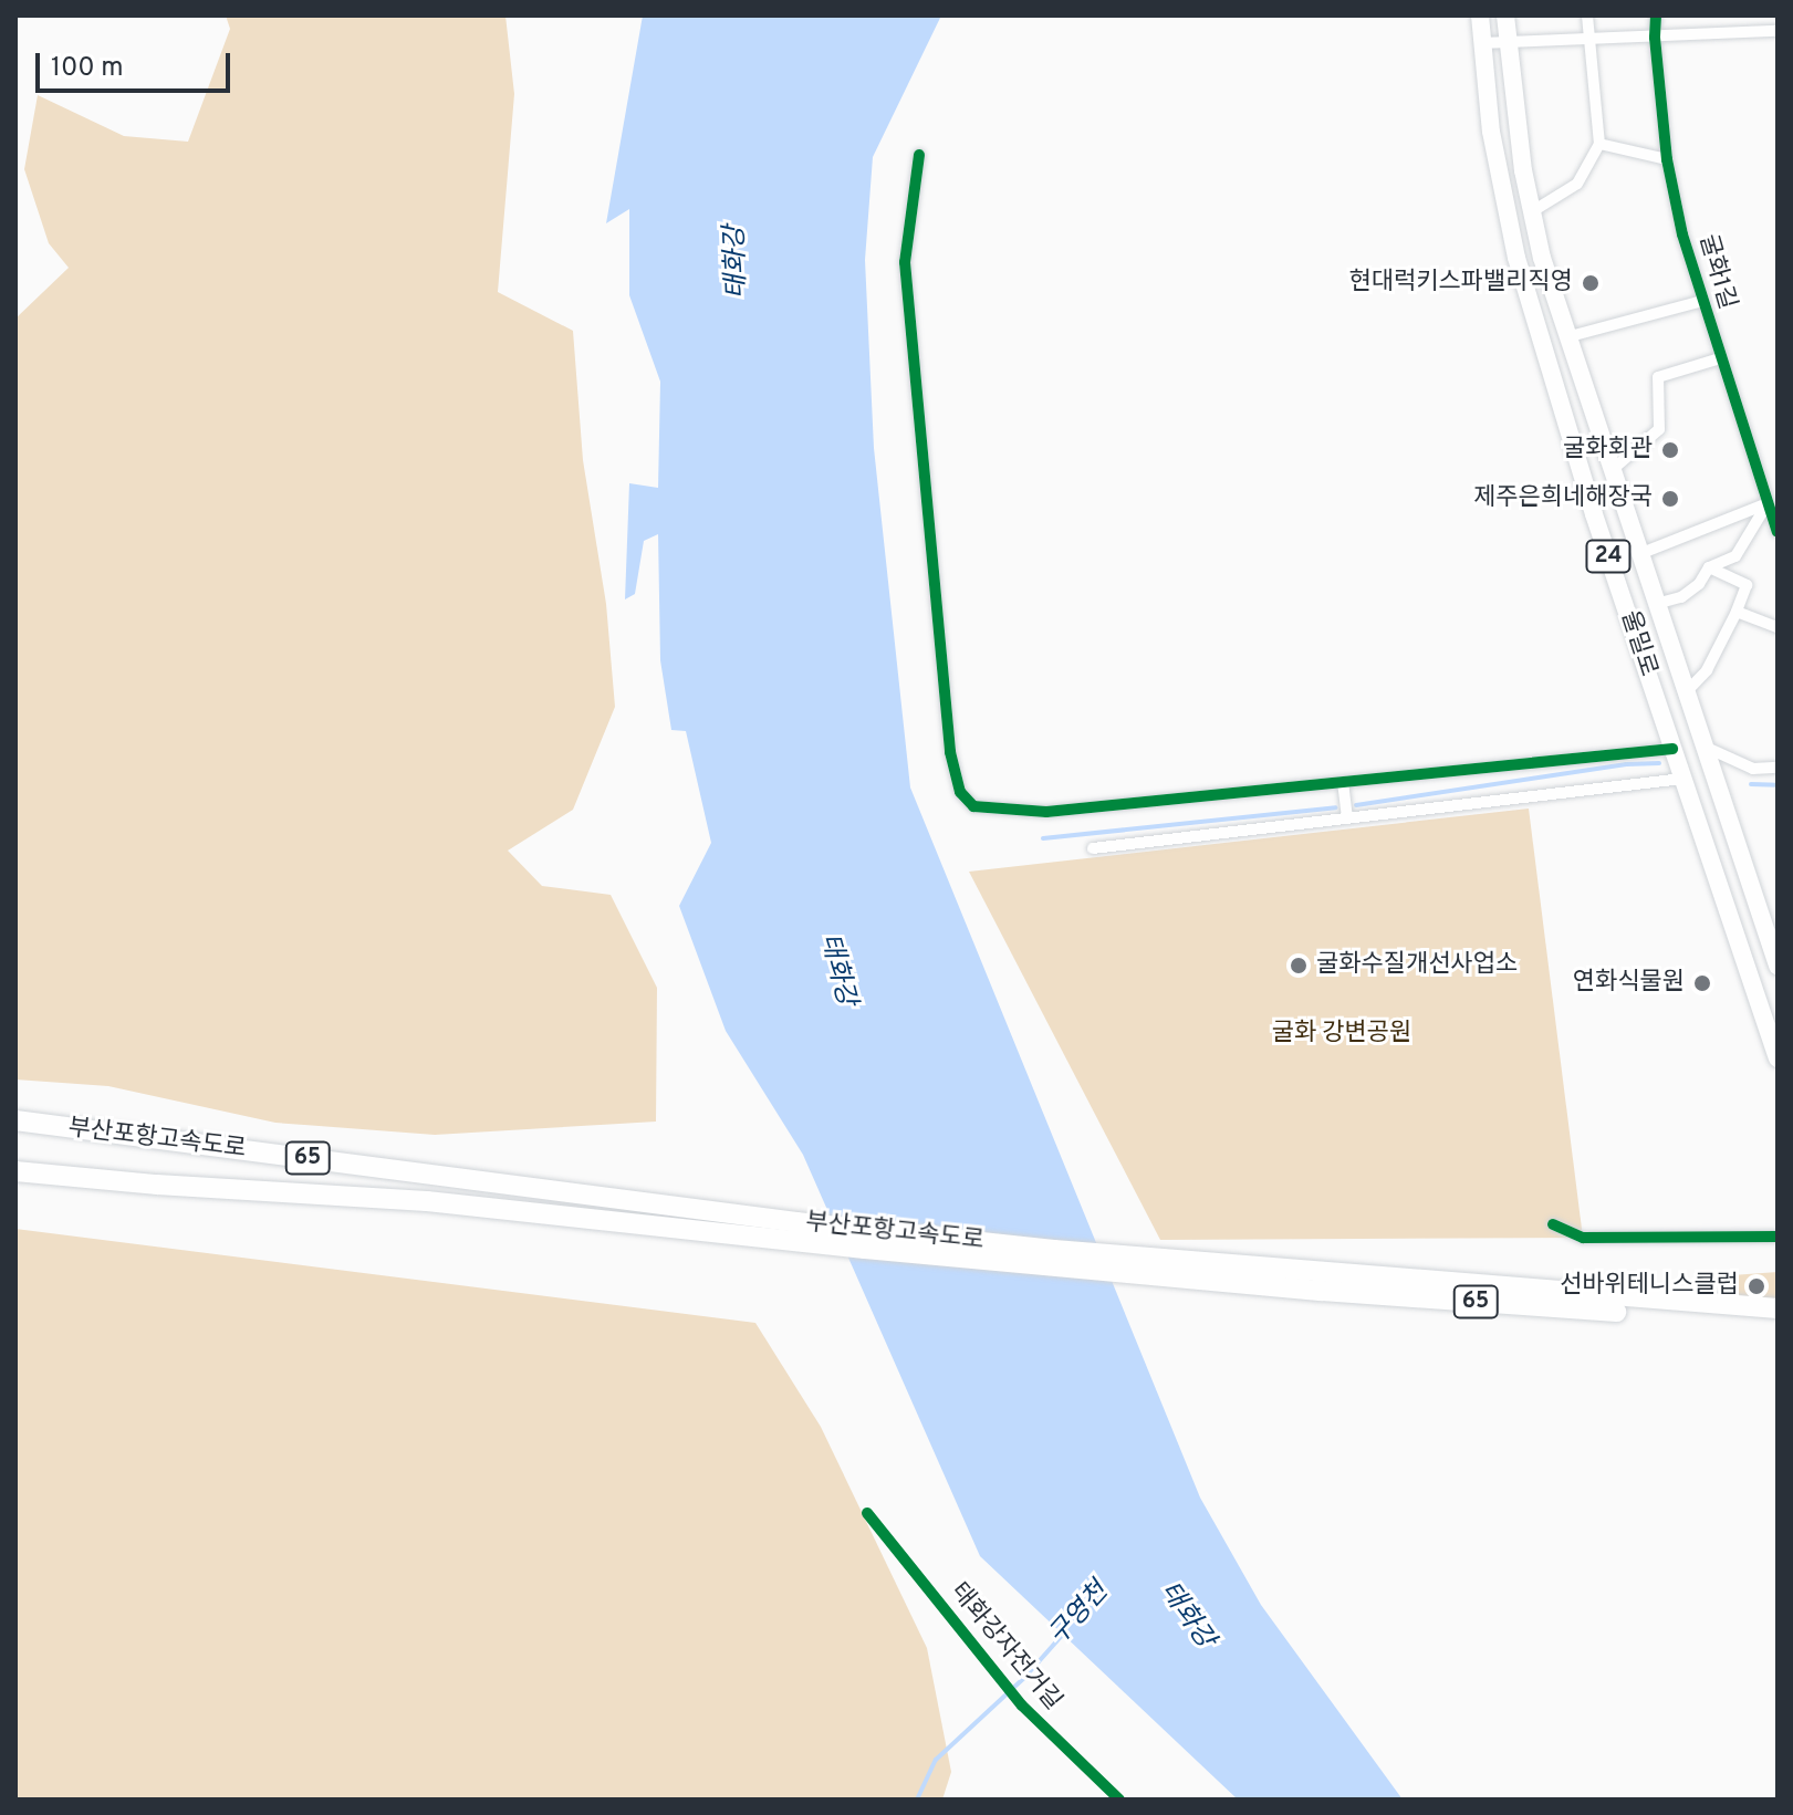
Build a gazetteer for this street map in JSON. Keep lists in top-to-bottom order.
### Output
{
  "streets": {
    "highway": ["부산포항고속도로", "65"],
    "main road": ["24", "울밀로"],
    "street": ["굴화1길"],
    "cycle path": ["태화강자전거길"]
  },
  "water": ["태화강", "구영천"],
  "parks": ["굴화 강변공원"],
  "places": [
    "현대럭키스파밸리직영",
    "굴화회관",
    "제주은희네해장국",
    "굴화수질개선사업소",
    "연화식물원",
    "선바위테니스클럽"
  ],
  "scale_bar": "100 m"
}
